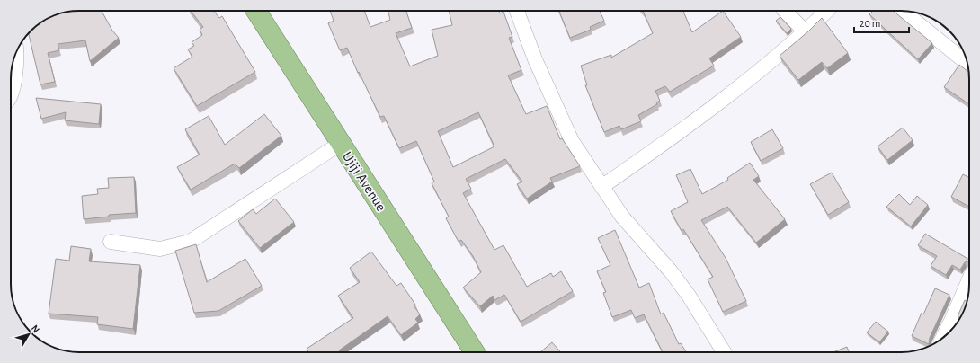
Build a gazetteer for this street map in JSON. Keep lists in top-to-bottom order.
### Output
{
  "streets": {
    "highway": ["Ujiji Avenue"]
  },
  "scale_bar": "20 m",
  "north": "top right"
}
